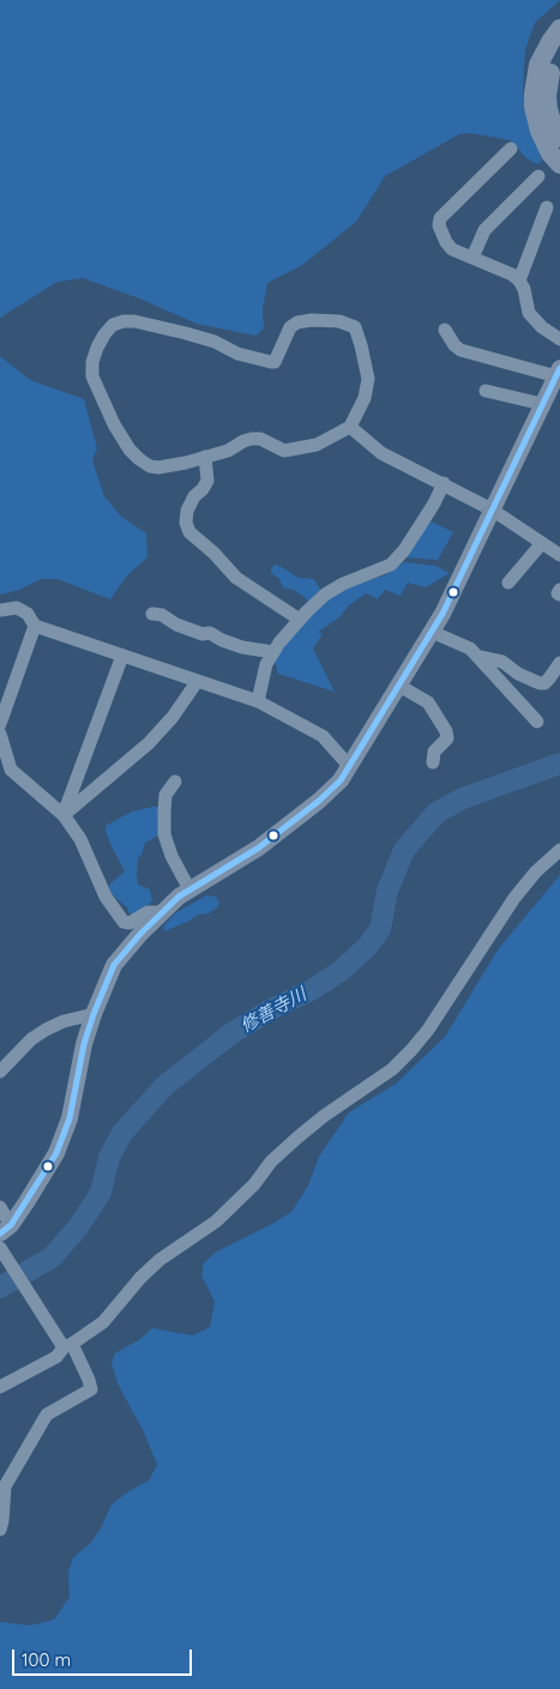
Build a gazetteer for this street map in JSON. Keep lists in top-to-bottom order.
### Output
{
  "water": ["修善寺川"],
  "scale_bar": "100 m"
}
